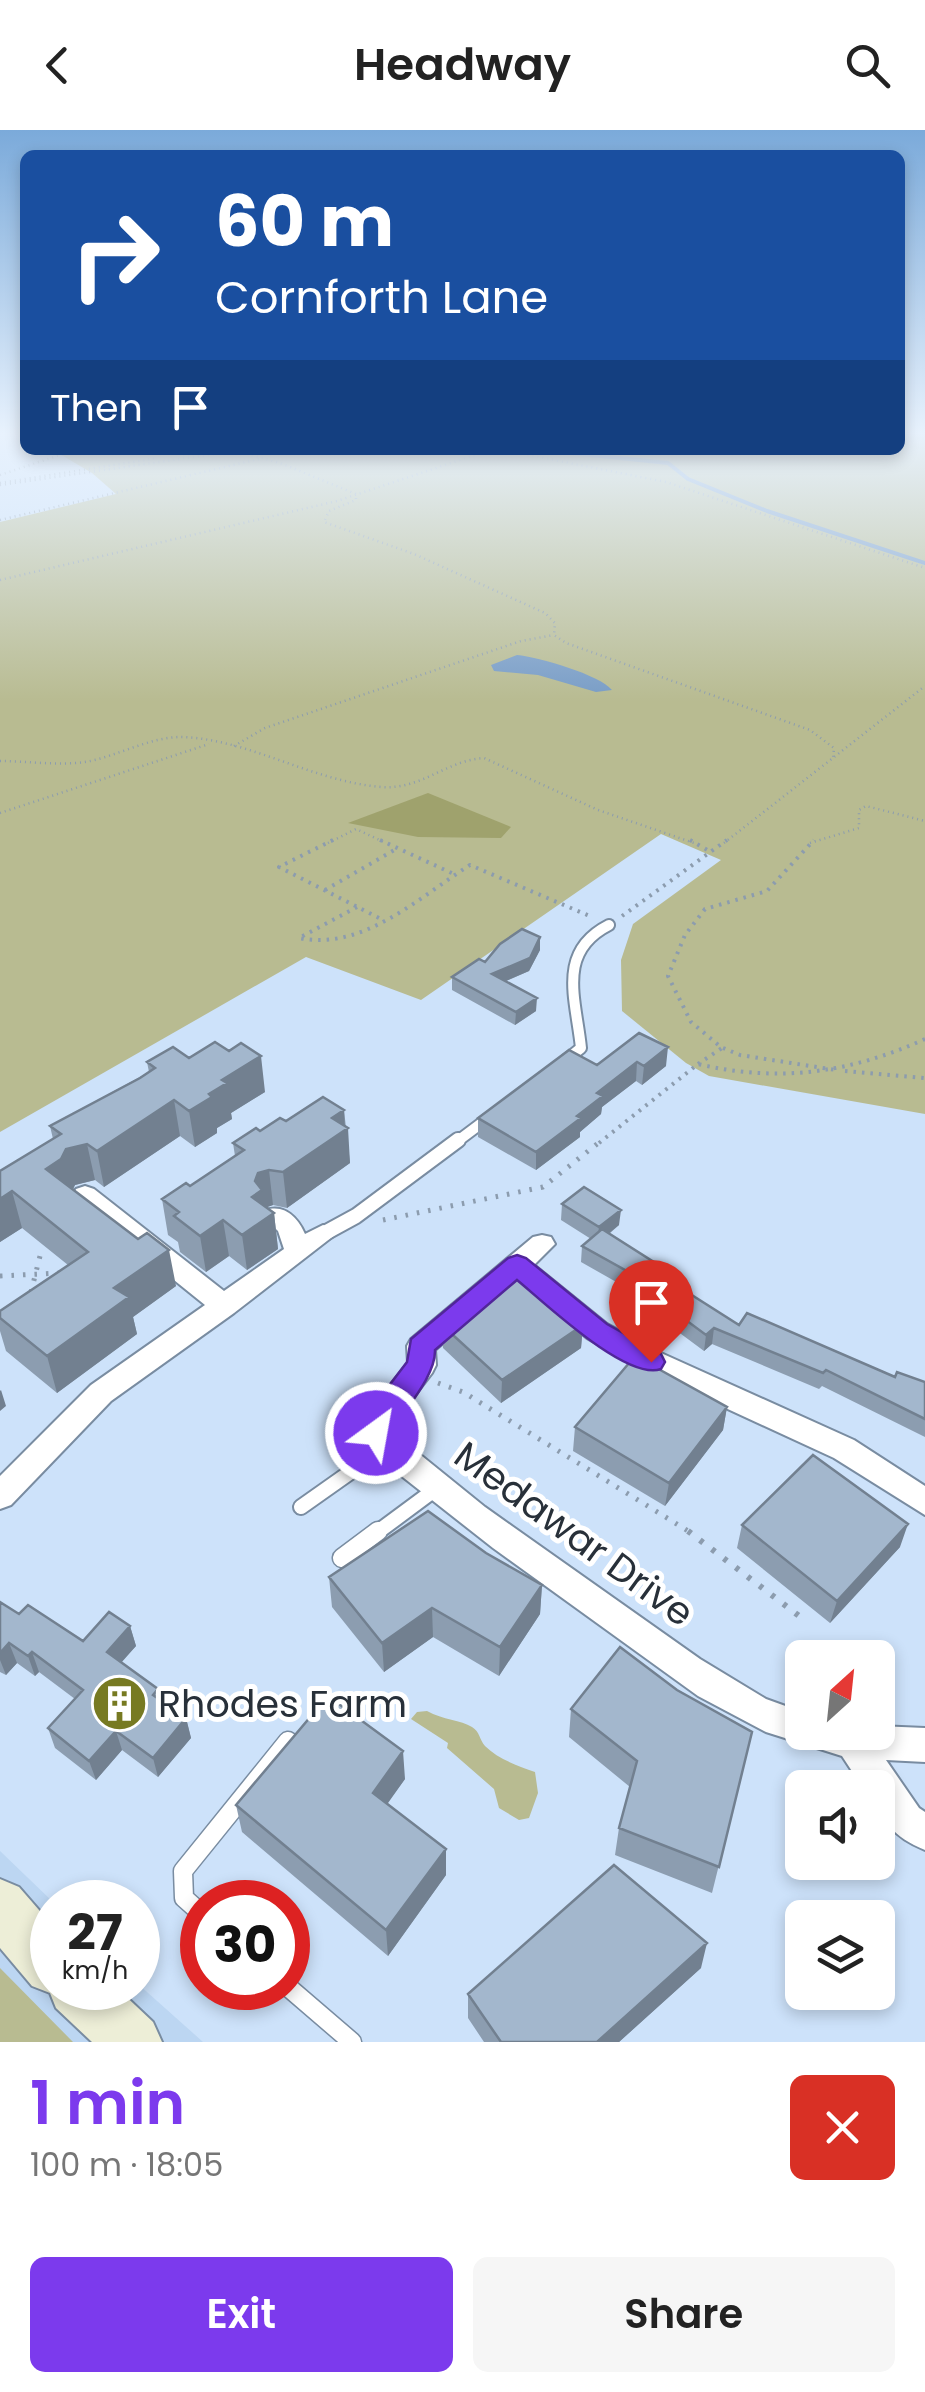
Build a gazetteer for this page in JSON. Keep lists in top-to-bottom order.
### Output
{
  "streets": {
    "street": ["Medawar Drive"]
  },
  "places": {
    "building": ["Rhodes Farm"]
  },
  "north": "top right",
  "page": {
    "header": "Headway",
    "turn": ["60 m", "Cornforth Lane"],
    "then": "Then",
    "speed": "27 km/h",
    "limit": "30",
    "heading": ["1 min", "100 m · 18:05"],
    "buttons": ["Exit", "Share"]
  }
}
